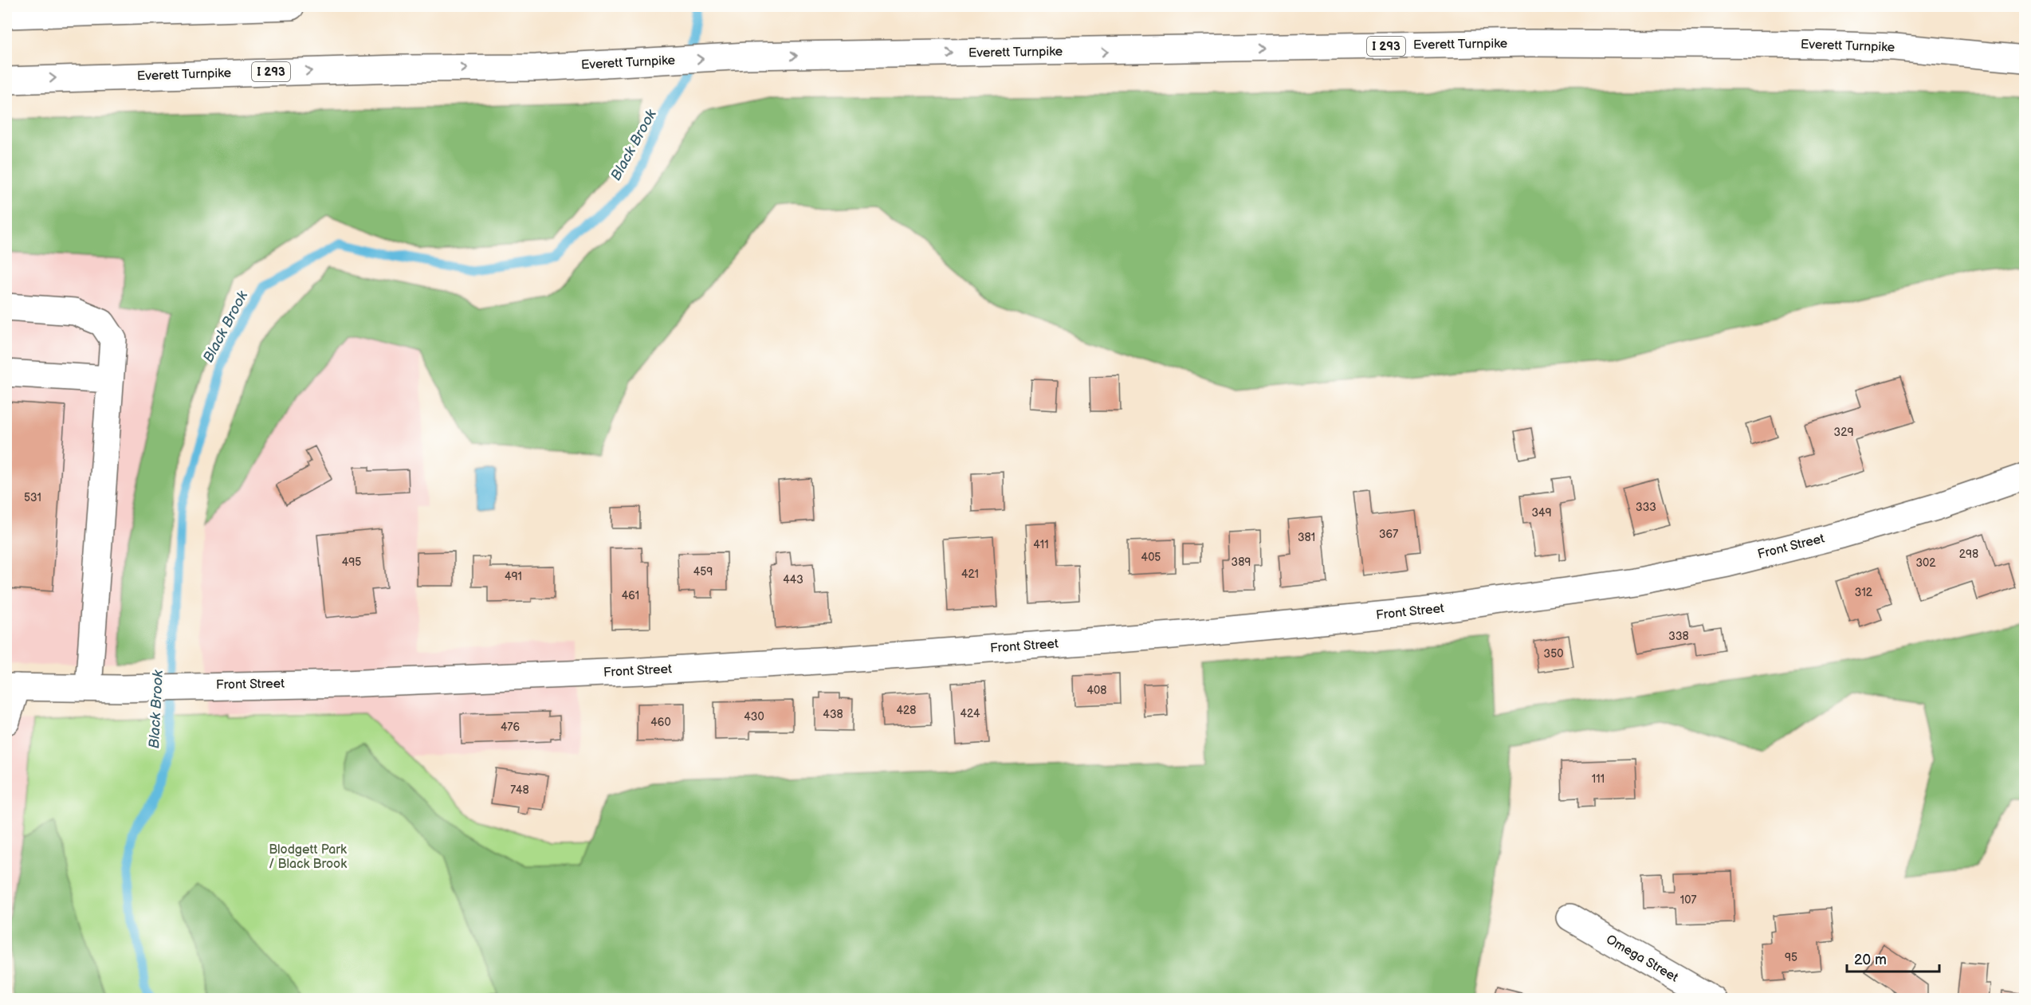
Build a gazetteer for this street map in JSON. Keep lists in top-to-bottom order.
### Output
{
  "streets": {
    "main road": [
      "Everett Turnpike",
      "I 293",
      "Front Street",
      "Omega Street"
    ]
  },
  "one_way": ["Everett Turnpike"],
  "water": ["Black Brook"],
  "parks": ["Blodgett Park / Black Brook"],
  "house_numbers": [
    "329",
    "531",
    "333",
    "349",
    "367",
    "381",
    "411",
    "298",
    "405",
    "495",
    "389",
    "302",
    "459",
    "421",
    "491",
    "443",
    "312",
    "461",
    "338",
    "350",
    "408",
    "428",
    "424",
    "438",
    "430",
    "460",
    "476",
    "111",
    "748",
    "107",
    "95"
  ],
  "scale_bar": "20 m"
}
